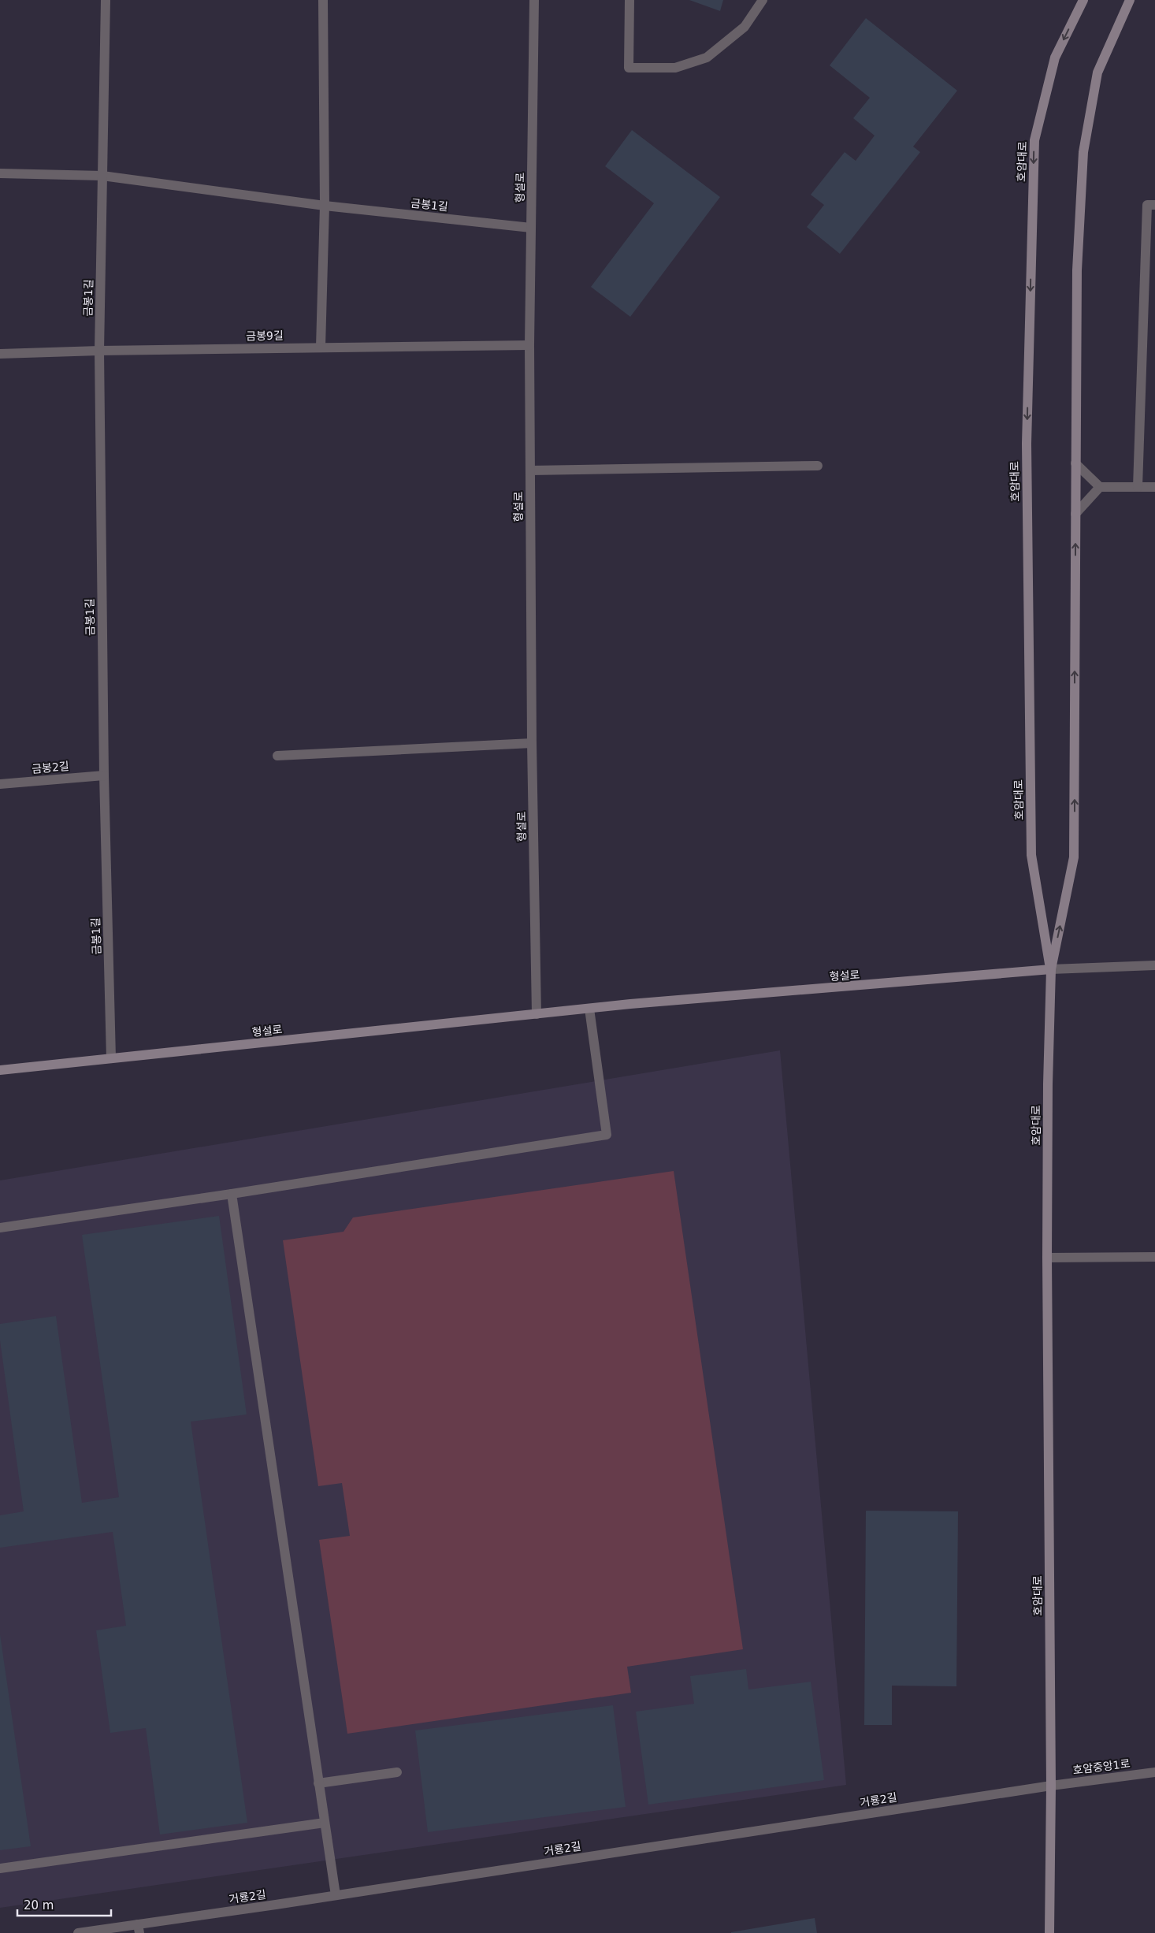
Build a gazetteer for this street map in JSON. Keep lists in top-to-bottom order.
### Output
{
  "streets": {
    "street": [
      "호암대로",
      "형설로",
      "금봉1길",
      "금봉9길",
      "금봉2길",
      "호암중앙1로",
      "거룡2길"
    ]
  },
  "crossings": [
    ["호암대로", "형설로"],
    ["호암대로", "호암중앙1로"],
    ["호암대로", "거룡2길"],
    ["형설로", "금봉1길"],
    ["형설로", "금봉9길"],
    ["금봉1길", "금봉9길"],
    ["금봉1길", "금봉2길"],
    ["호암중앙1로", "거룡2길"]
  ],
  "scale_bar": "20 m"
}
